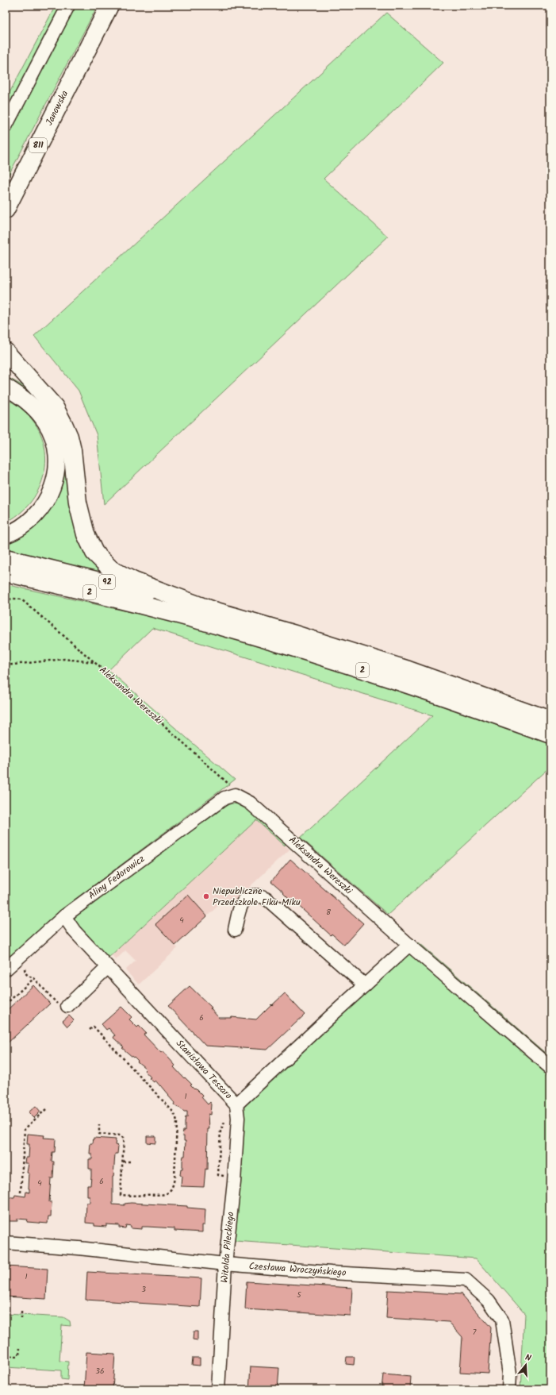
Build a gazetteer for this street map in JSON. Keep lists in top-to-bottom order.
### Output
{
  "streets": {
    "highway": ["Janowska", "811", "2"],
    "main road": ["92"],
    "street": [
      "Aleksandra Wereszki",
      "Aliny Fedorowicz",
      "Stanisława Tessaro",
      "Witolda Pileckiego",
      "Czesława Wroczyńskiego"
    ]
  },
  "crossings": [
    ["92", "2"],
    ["Aleksandra Wereszki", "Aliny Fedorowicz"],
    ["Aleksandra Wereszki", "Stanisława Tessaro"],
    ["Aliny Fedorowicz", "Stanisława Tessaro"],
    ["Stanisława Tessaro", "Witolda Pileckiego"],
    ["Witolda Pileckiego", "Czesława Wroczyńskiego"]
  ],
  "places": ["Niepubliczne Przedszkole Fiku Miku"],
  "house_numbers": [
    "8",
    "4",
    "6",
    "1",
    "6",
    "4",
    "1",
    "3",
    "5",
    "7",
    "36"
  ],
  "north": "top"
}
